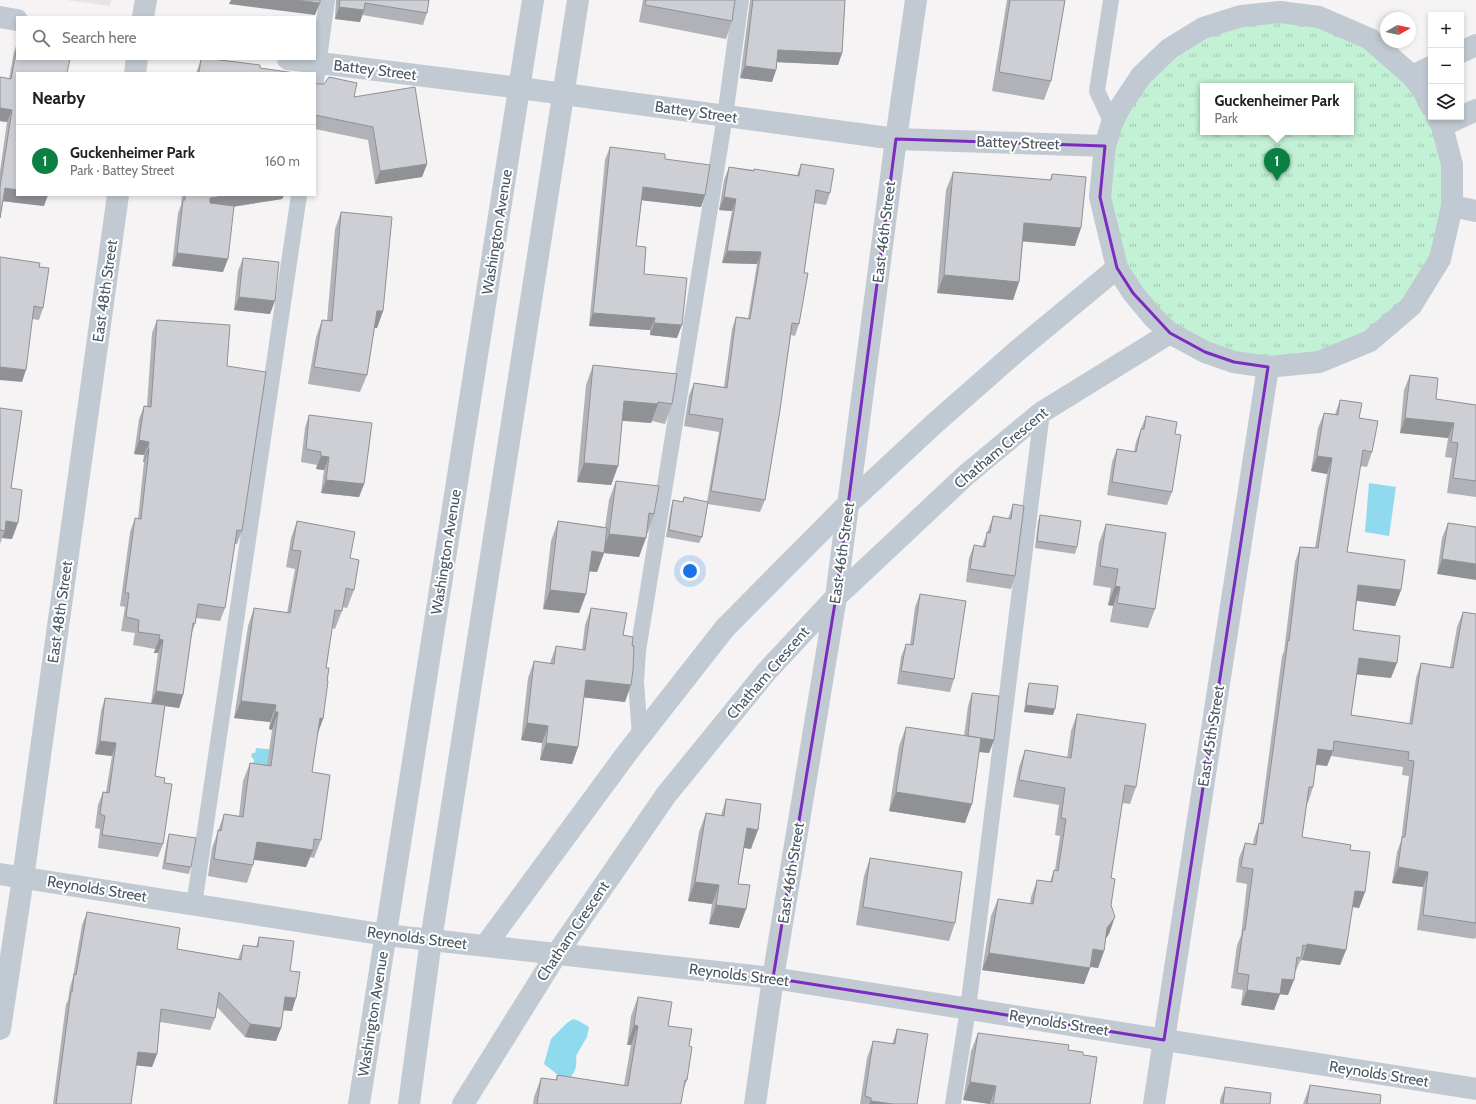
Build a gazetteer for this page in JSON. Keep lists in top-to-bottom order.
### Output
{
  "streets": {
    "street": [
      "Battey Street",
      "Washington Avenue",
      "East 46th Street",
      "East 48th Street",
      "Chatham Crescent",
      "East 45th Street",
      "Reynolds Street"
    ]
  },
  "crossings": [
    ["Battey Street", "Washington Avenue"],
    ["Battey Street", "East 46th Street"],
    ["Washington Avenue", "Reynolds Street"],
    ["East 46th Street", "Chatham Crescent"],
    ["East 46th Street", "Reynolds Street"],
    ["East 48th Street", "Reynolds Street"],
    ["Chatham Crescent", "Reynolds Street"],
    ["East 45th Street", "Reynolds Street"]
  ],
  "north": "right",
  "page": {
    "map_buttons": ["+", "−"],
    "search": "Search here",
    "heading": "Nearby",
    "popup": ["Guckenheimer Park", "Park"],
    "list": [
      {
        "mark": "1",
        "name": "Guckenheimer Park",
        "note": "Park · Battey Street",
        "value": "160 m"
      }
    ],
    "pins": "1"
  }
}
